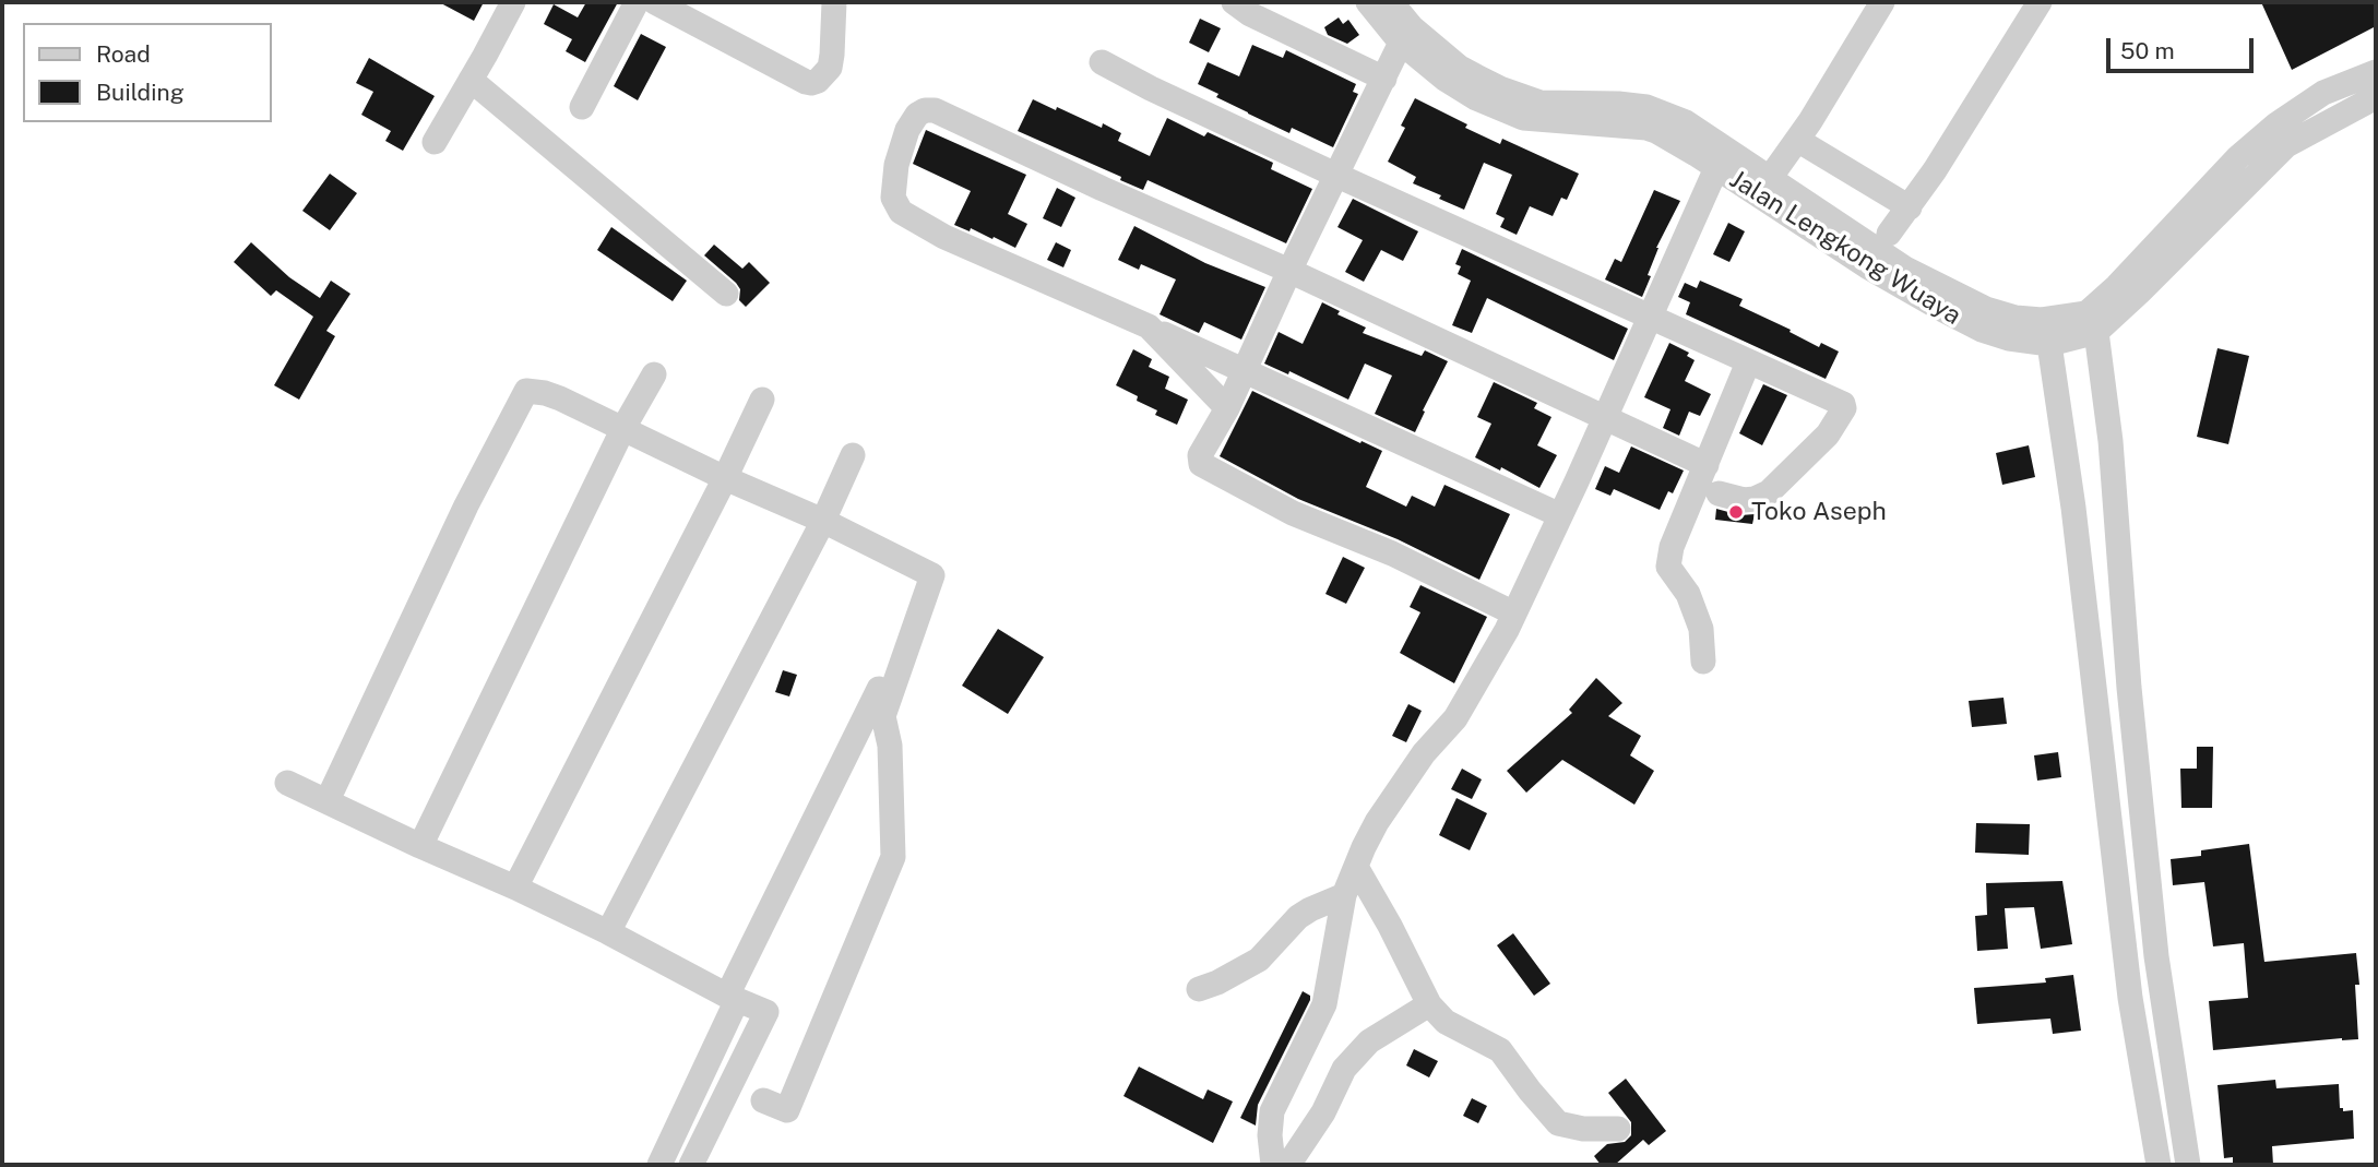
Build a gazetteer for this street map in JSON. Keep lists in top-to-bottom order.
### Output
{
  "streets": {
    "street": ["Jalan Lengkong Wuaya"]
  },
  "places": ["Toko Aseph"],
  "legend": ["Road", "Building"],
  "scale_bar": "50 m"
}
